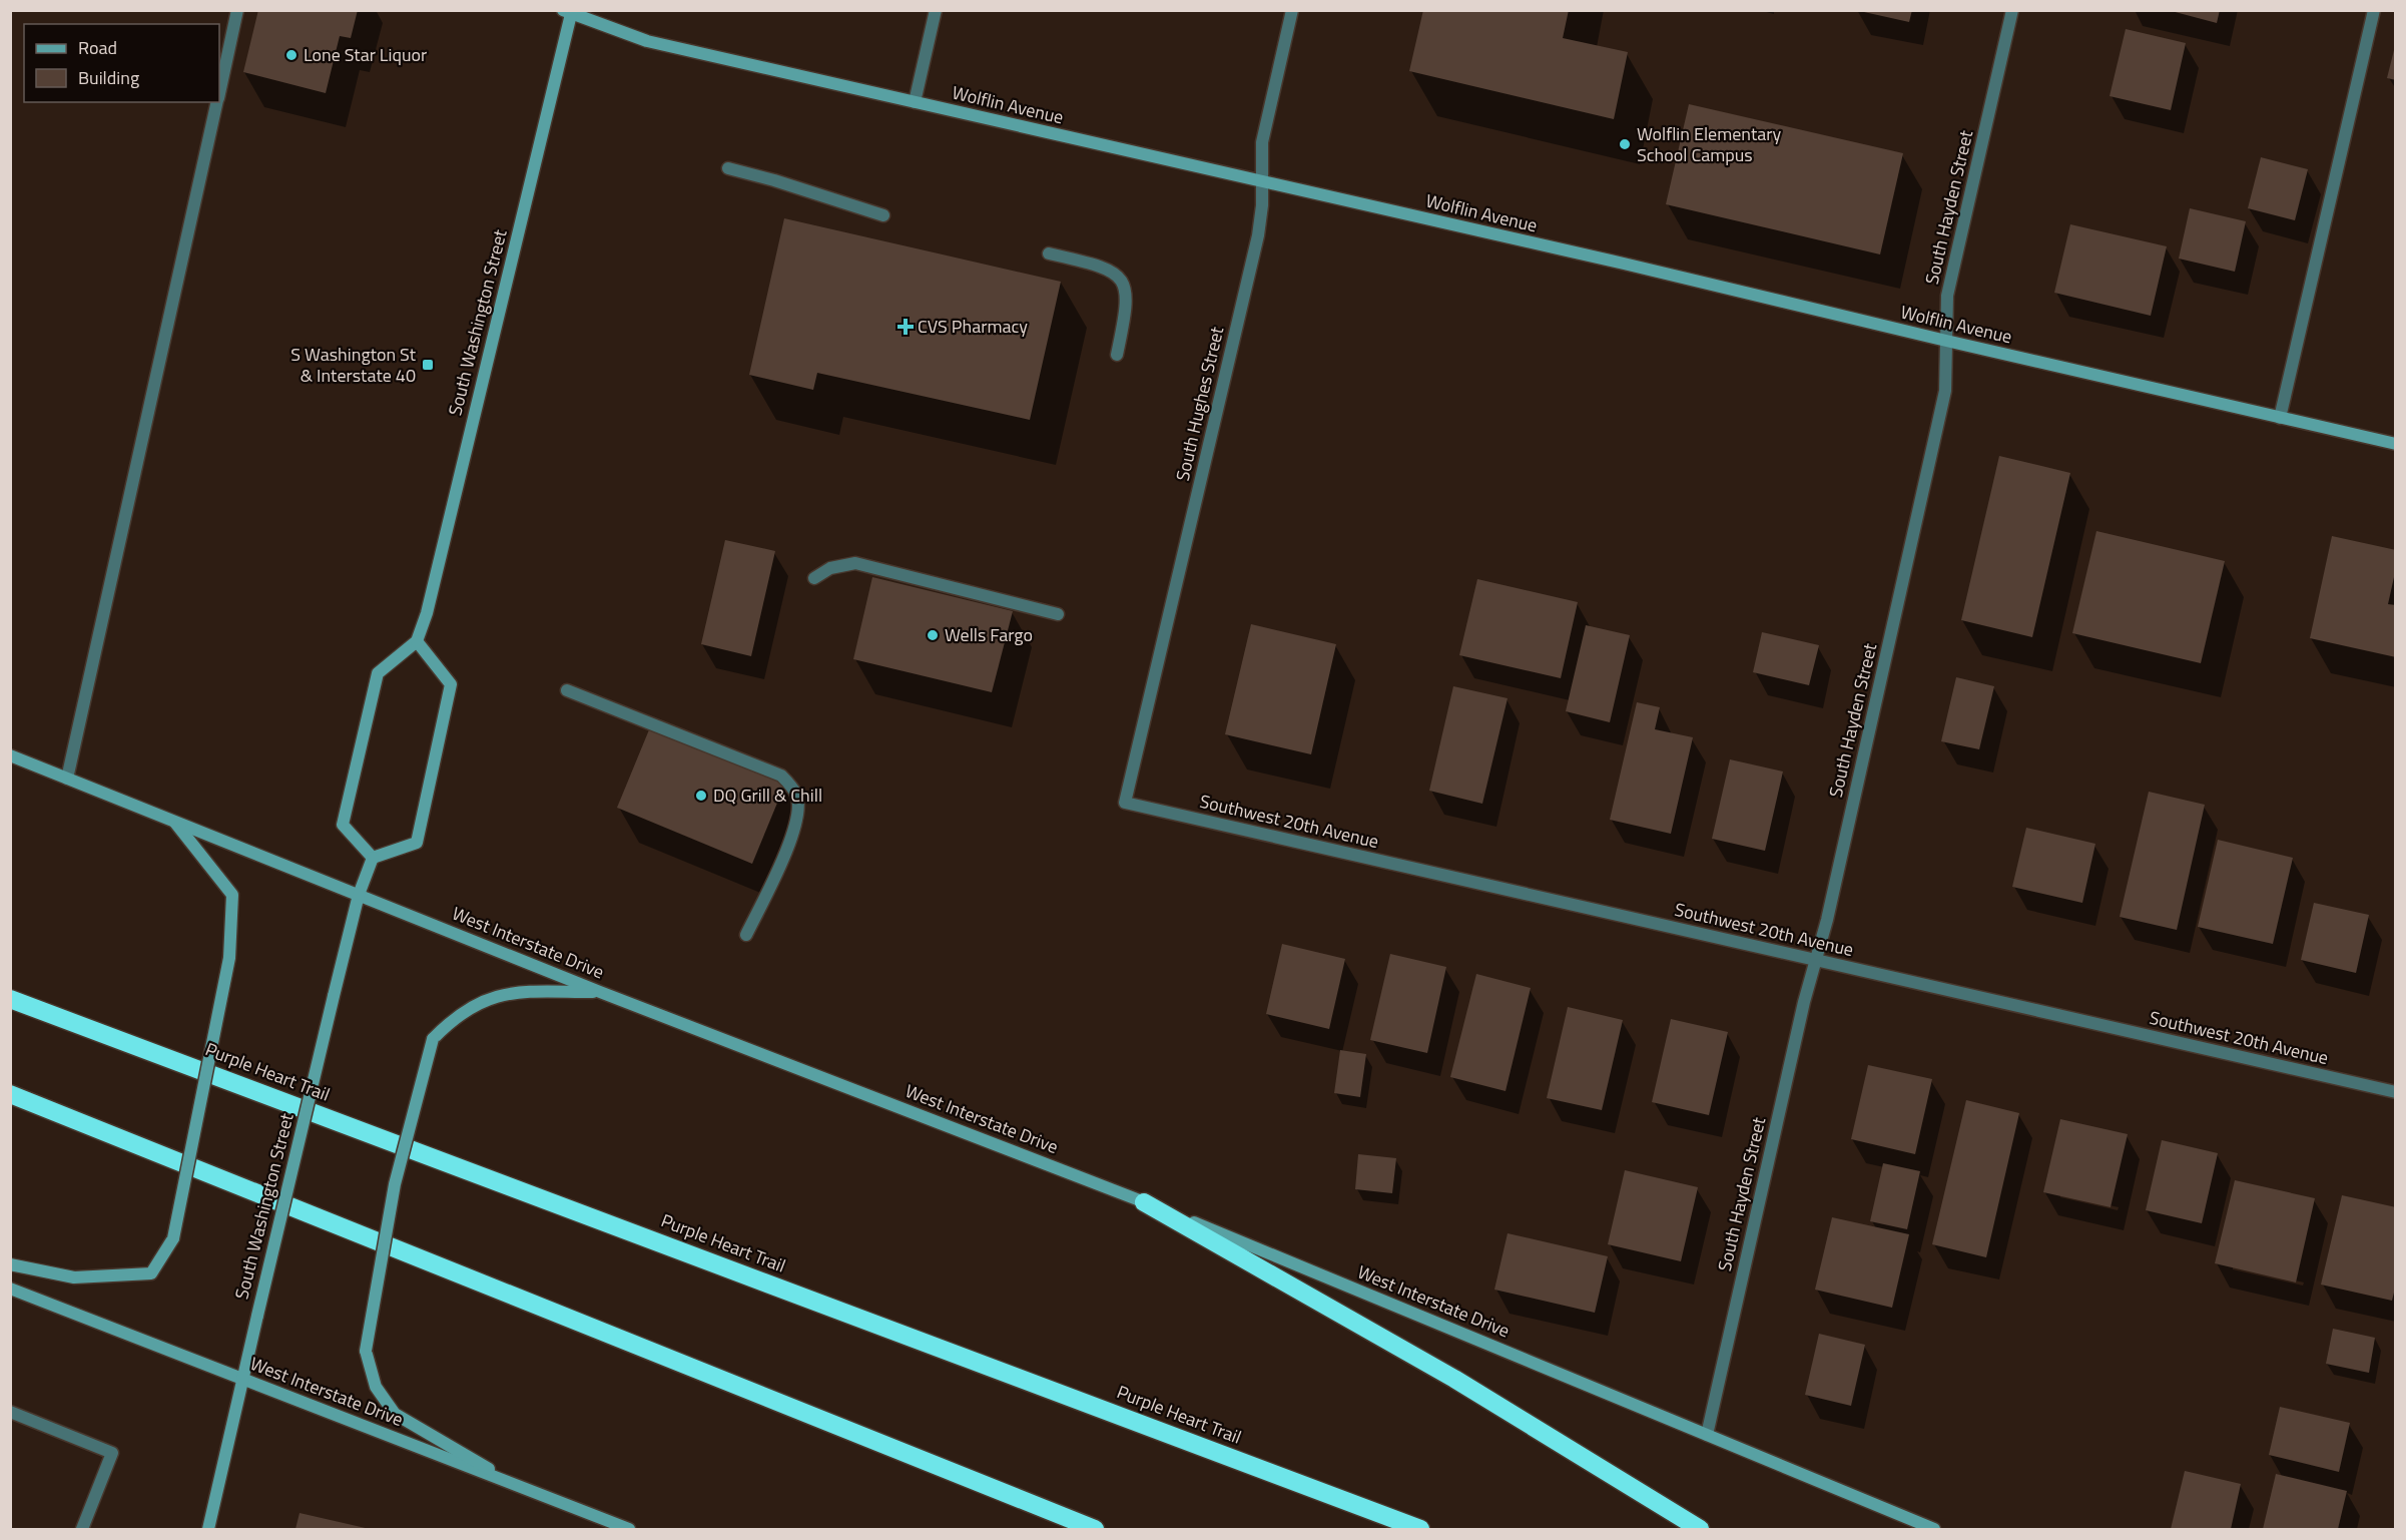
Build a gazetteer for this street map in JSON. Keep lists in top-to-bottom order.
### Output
{
  "streets": {
    "highway": ["Purple Heart Trail"],
    "main road": ["Wolflin Avenue", "South Washington Street", "West Interstate Drive"],
    "street": ["South Hayden Street", "South Hughes Street", "Southwest 20th Avenue"]
  },
  "crossings": [
    ["Wolflin Avenue", "South Hayden Street"],
    ["Wolflin Avenue", "South Washington Street"],
    ["Wolflin Avenue", "South Hughes Street"],
    ["South Hayden Street", "Southwest 20th Avenue"],
    ["South Hayden Street", "West Interstate Drive"],
    ["South Washington Street", "West Interstate Drive"],
    ["South Hughes Street", "Southwest 20th Avenue"]
  ],
  "places": {
    "other": [
      "Lone Star Liquor",
      "Wolflin Elementary School Campus",
      "Wells Fargo",
      "DQ Grill & Chill"
    ],
    "health": ["CVS Pharmacy"],
    "transit": ["S Washington St & Interstate 40"]
  },
  "legend": ["Road", "Building"]
}
